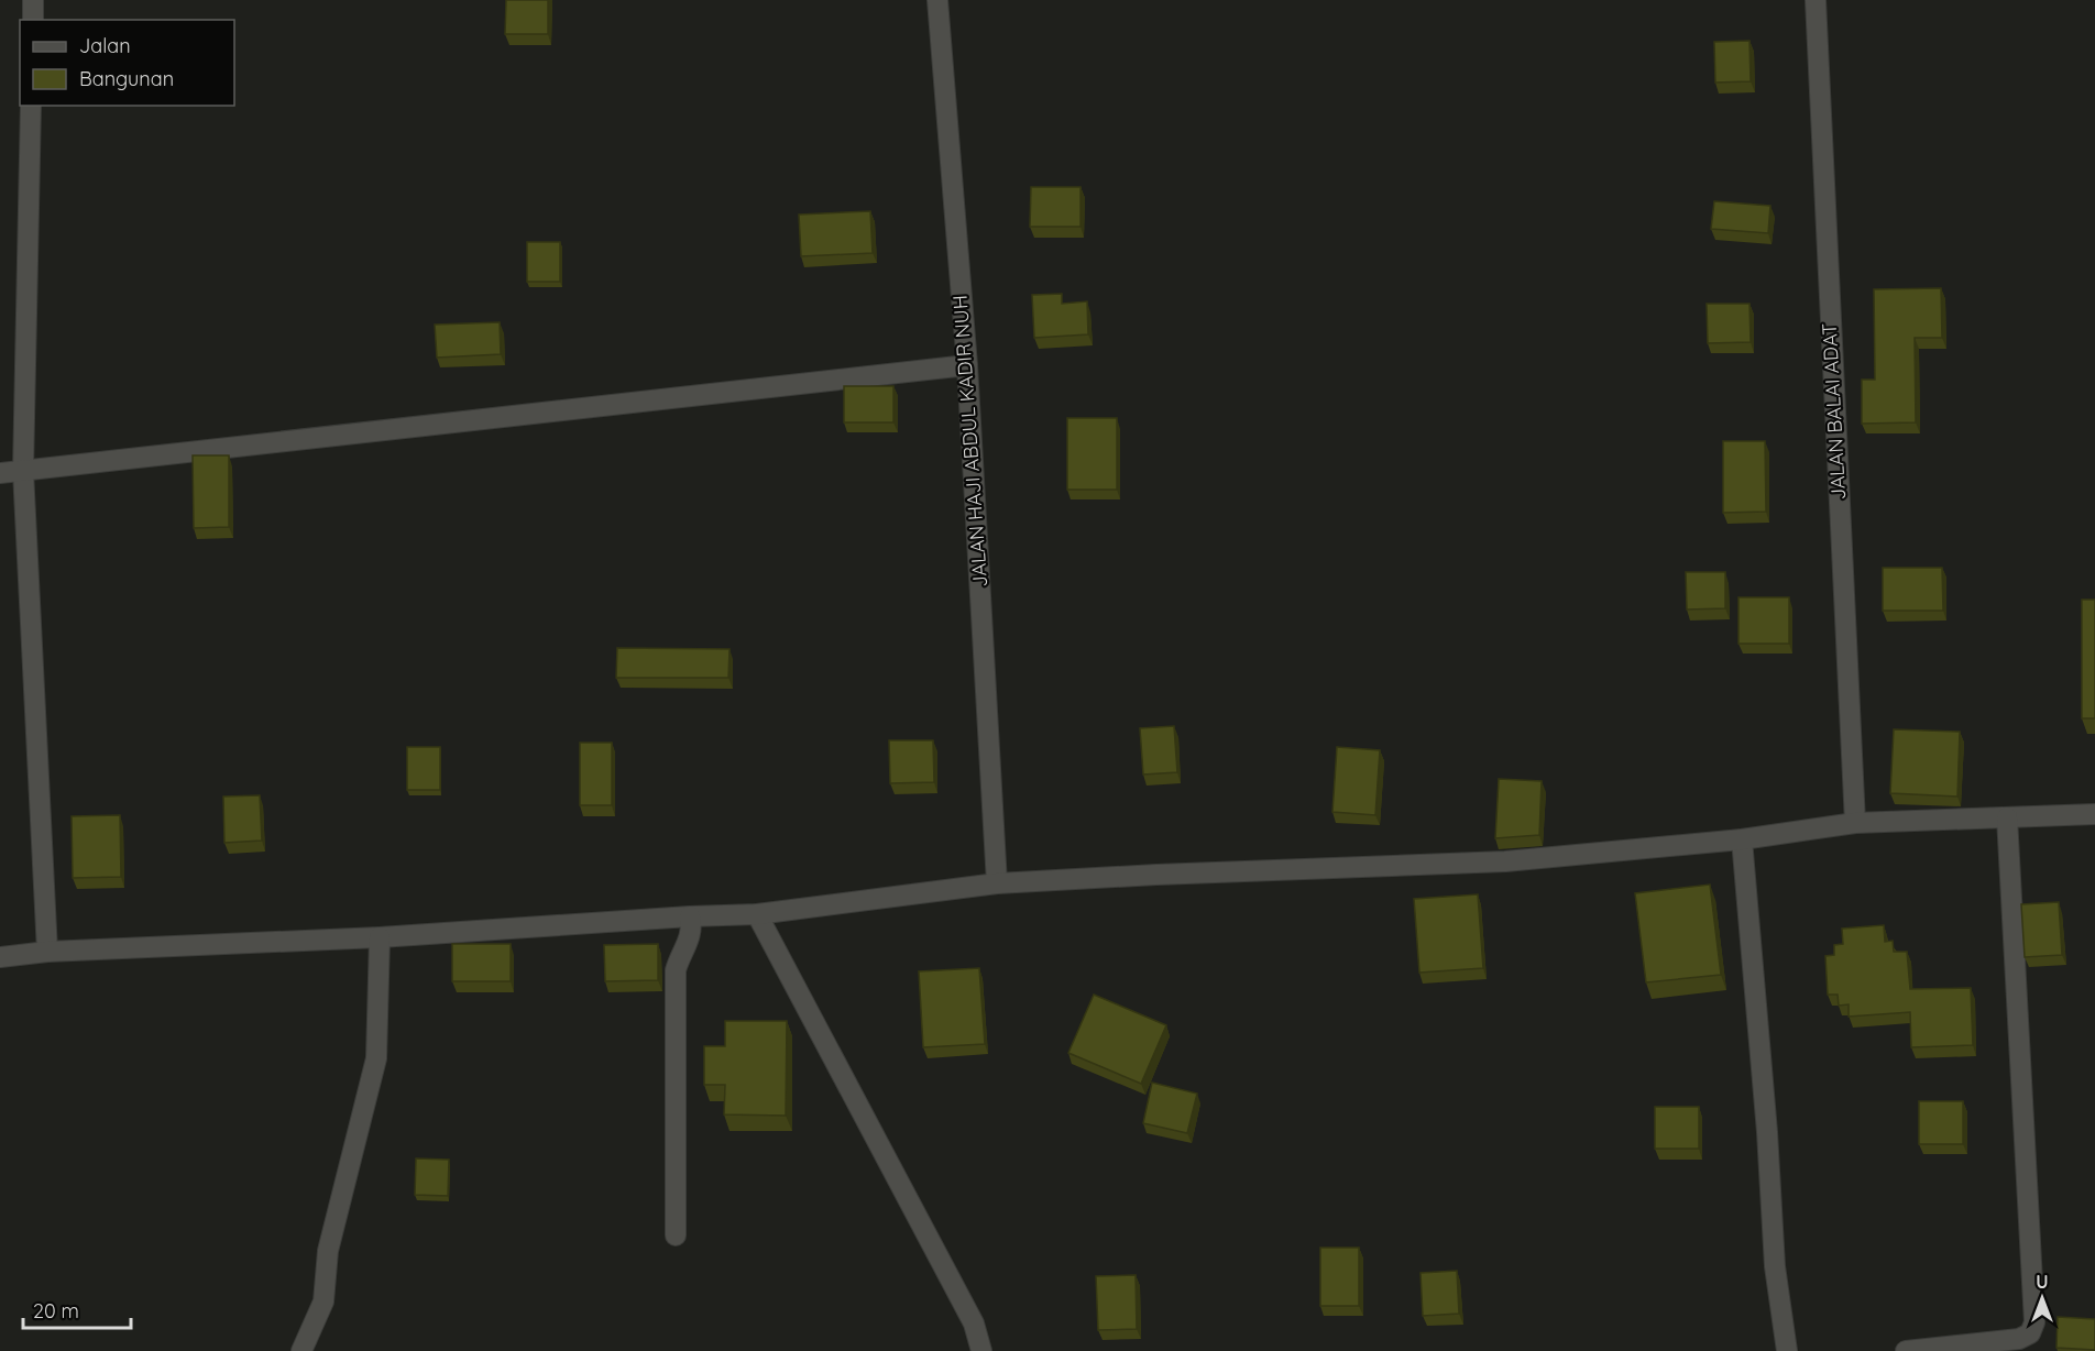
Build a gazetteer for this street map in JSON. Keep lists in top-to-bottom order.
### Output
{
  "streets": {
    "street": ["JALAN BALAI ADAT", "JALAN HAJI ABDUL KADIR NUH"]
  },
  "legend": ["Jalan", "Bangunan"],
  "scale_bar": "20 m",
  "north": "top"
}
